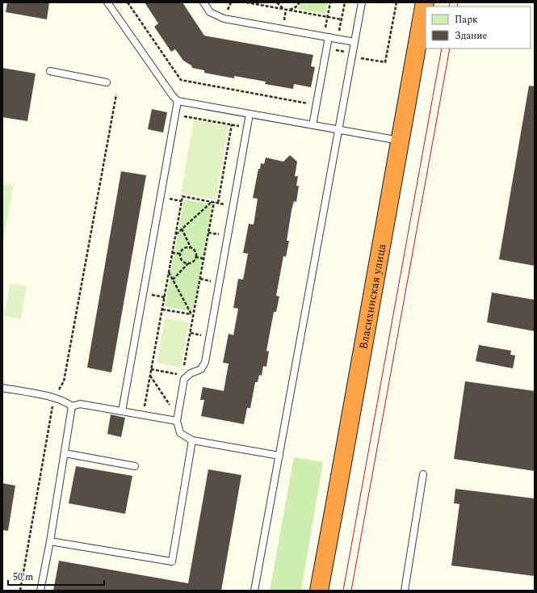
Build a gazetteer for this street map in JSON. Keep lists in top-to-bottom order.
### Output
{
  "streets": {
    "highway": ["Власихинская улица"]
  },
  "legend": ["Парк", "Здание"],
  "scale_bar": "50 m"
}
